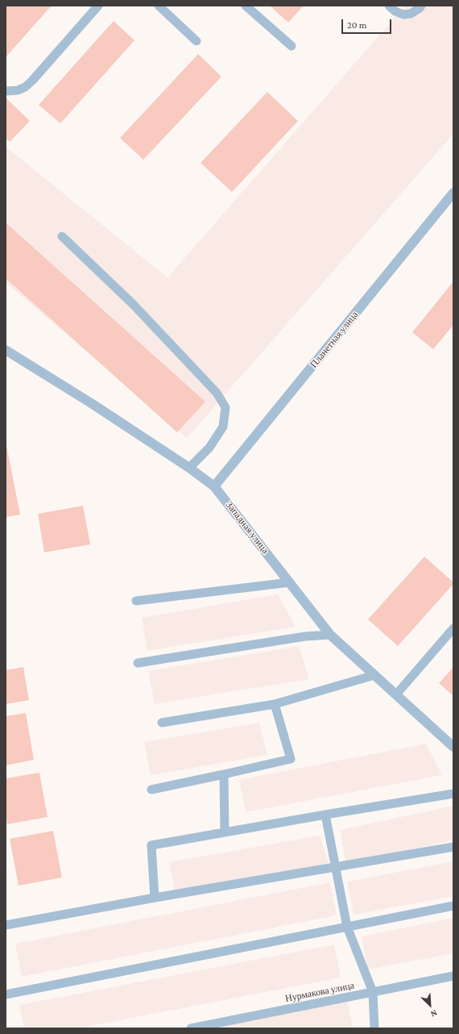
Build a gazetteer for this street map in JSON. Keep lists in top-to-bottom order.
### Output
{
  "streets": {
    "street": ["Планетная улица", "Западная улица"],
    "lane": ["Нурмакова улица"]
  },
  "crossings": [
    ["Планетная улица", "Западная улица"]
  ],
  "scale_bar": "20 m",
  "north": "bottom right"
}
